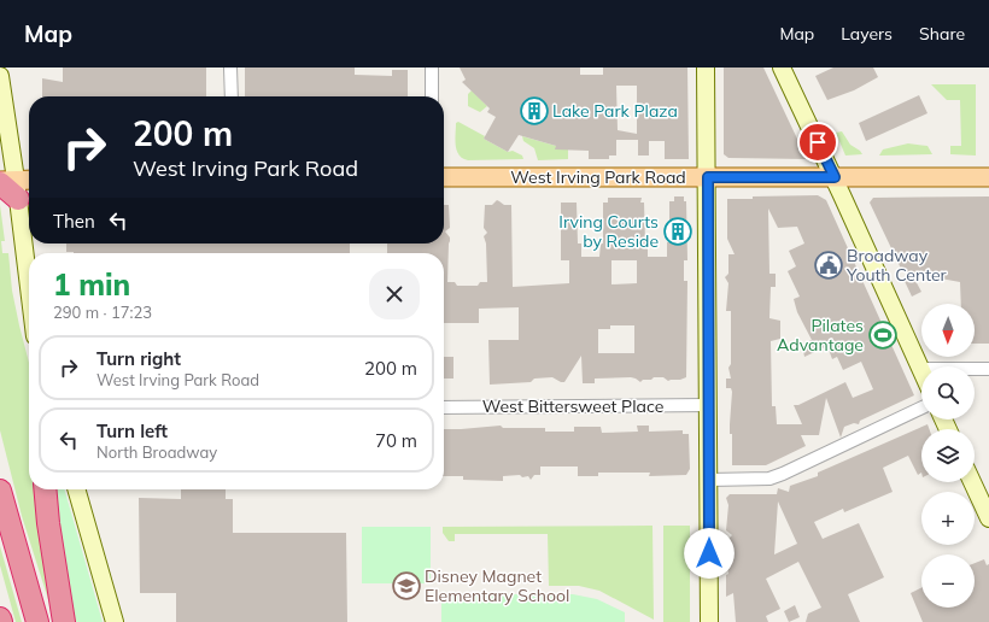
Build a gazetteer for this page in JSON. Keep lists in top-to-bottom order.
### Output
{
  "streets": {
    "main road": ["West Irving Park Road"],
    "street": ["West Bittersweet Place"]
  },
  "places": {
    "building": ["Lake Park Plaza", "Irving Courts by Reside"],
    "public building": ["Broadway Youth Center"],
    "sports": ["Pilates Advantage"],
    "school or university": ["Disney Magnet Elementary School"]
  },
  "north": "bottom",
  "page": {
    "header": "Map",
    "nav": ["Map", "Layers", "Share"],
    "turn": ["200 m", "West Irving Park Road"],
    "then": "Then",
    "heading": ["1 min", "290 m · 17:23"],
    "map_buttons": ["+", "−"],
    "list": [
      {
        "name": "Turn right",
        "note": "West Irving Park Road",
        "value": "200 m"
      },
      {
        "name": "Turn left",
        "note": "North Broadway",
        "value": "70 m"
      }
    ]
  }
}
